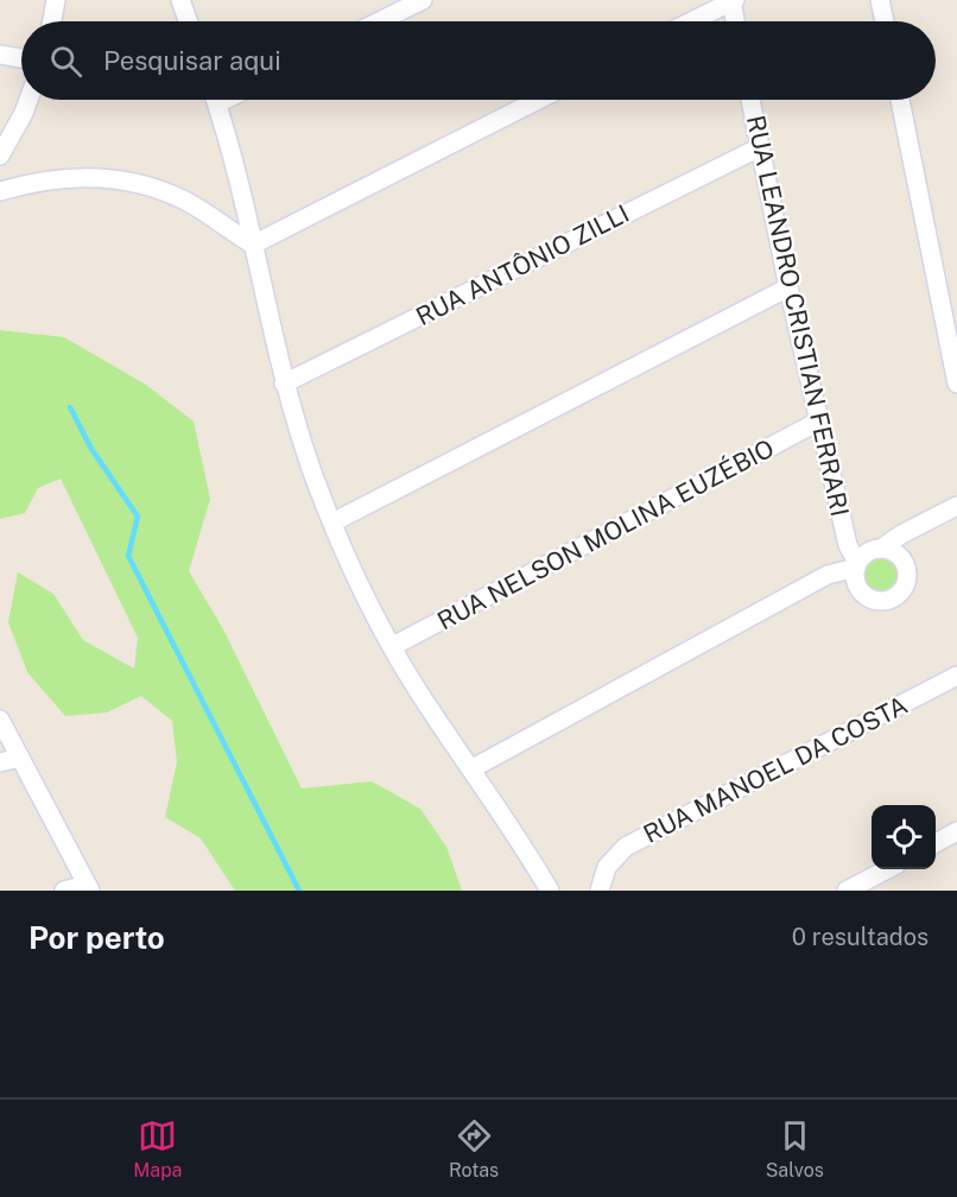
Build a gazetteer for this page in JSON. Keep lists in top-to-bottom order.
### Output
{
  "streets": {
    "street": [
      "RUA ANTÔNIO ZILLI",
      "RUA LEANDRO CRISTIAN FERRARI",
      "RUA NELSON MOLINA EUZÉBIO",
      "RUA MANOEL DA COSTA"
    ]
  },
  "crossings": [
    ["RUA ANTÔNIO ZILLI", "RUA LEANDRO CRISTIAN FERRARI"],
    ["RUA LEANDRO CRISTIAN FERRARI", "RUA NELSON MOLINA EUZÉBIO"]
  ],
  "page": {
    "search": "Pesquisar aqui",
    "heading": ["Por perto", "0 resultados"],
    "nav": ["Mapa", "Rotas", "Salvos"]
  }
}
